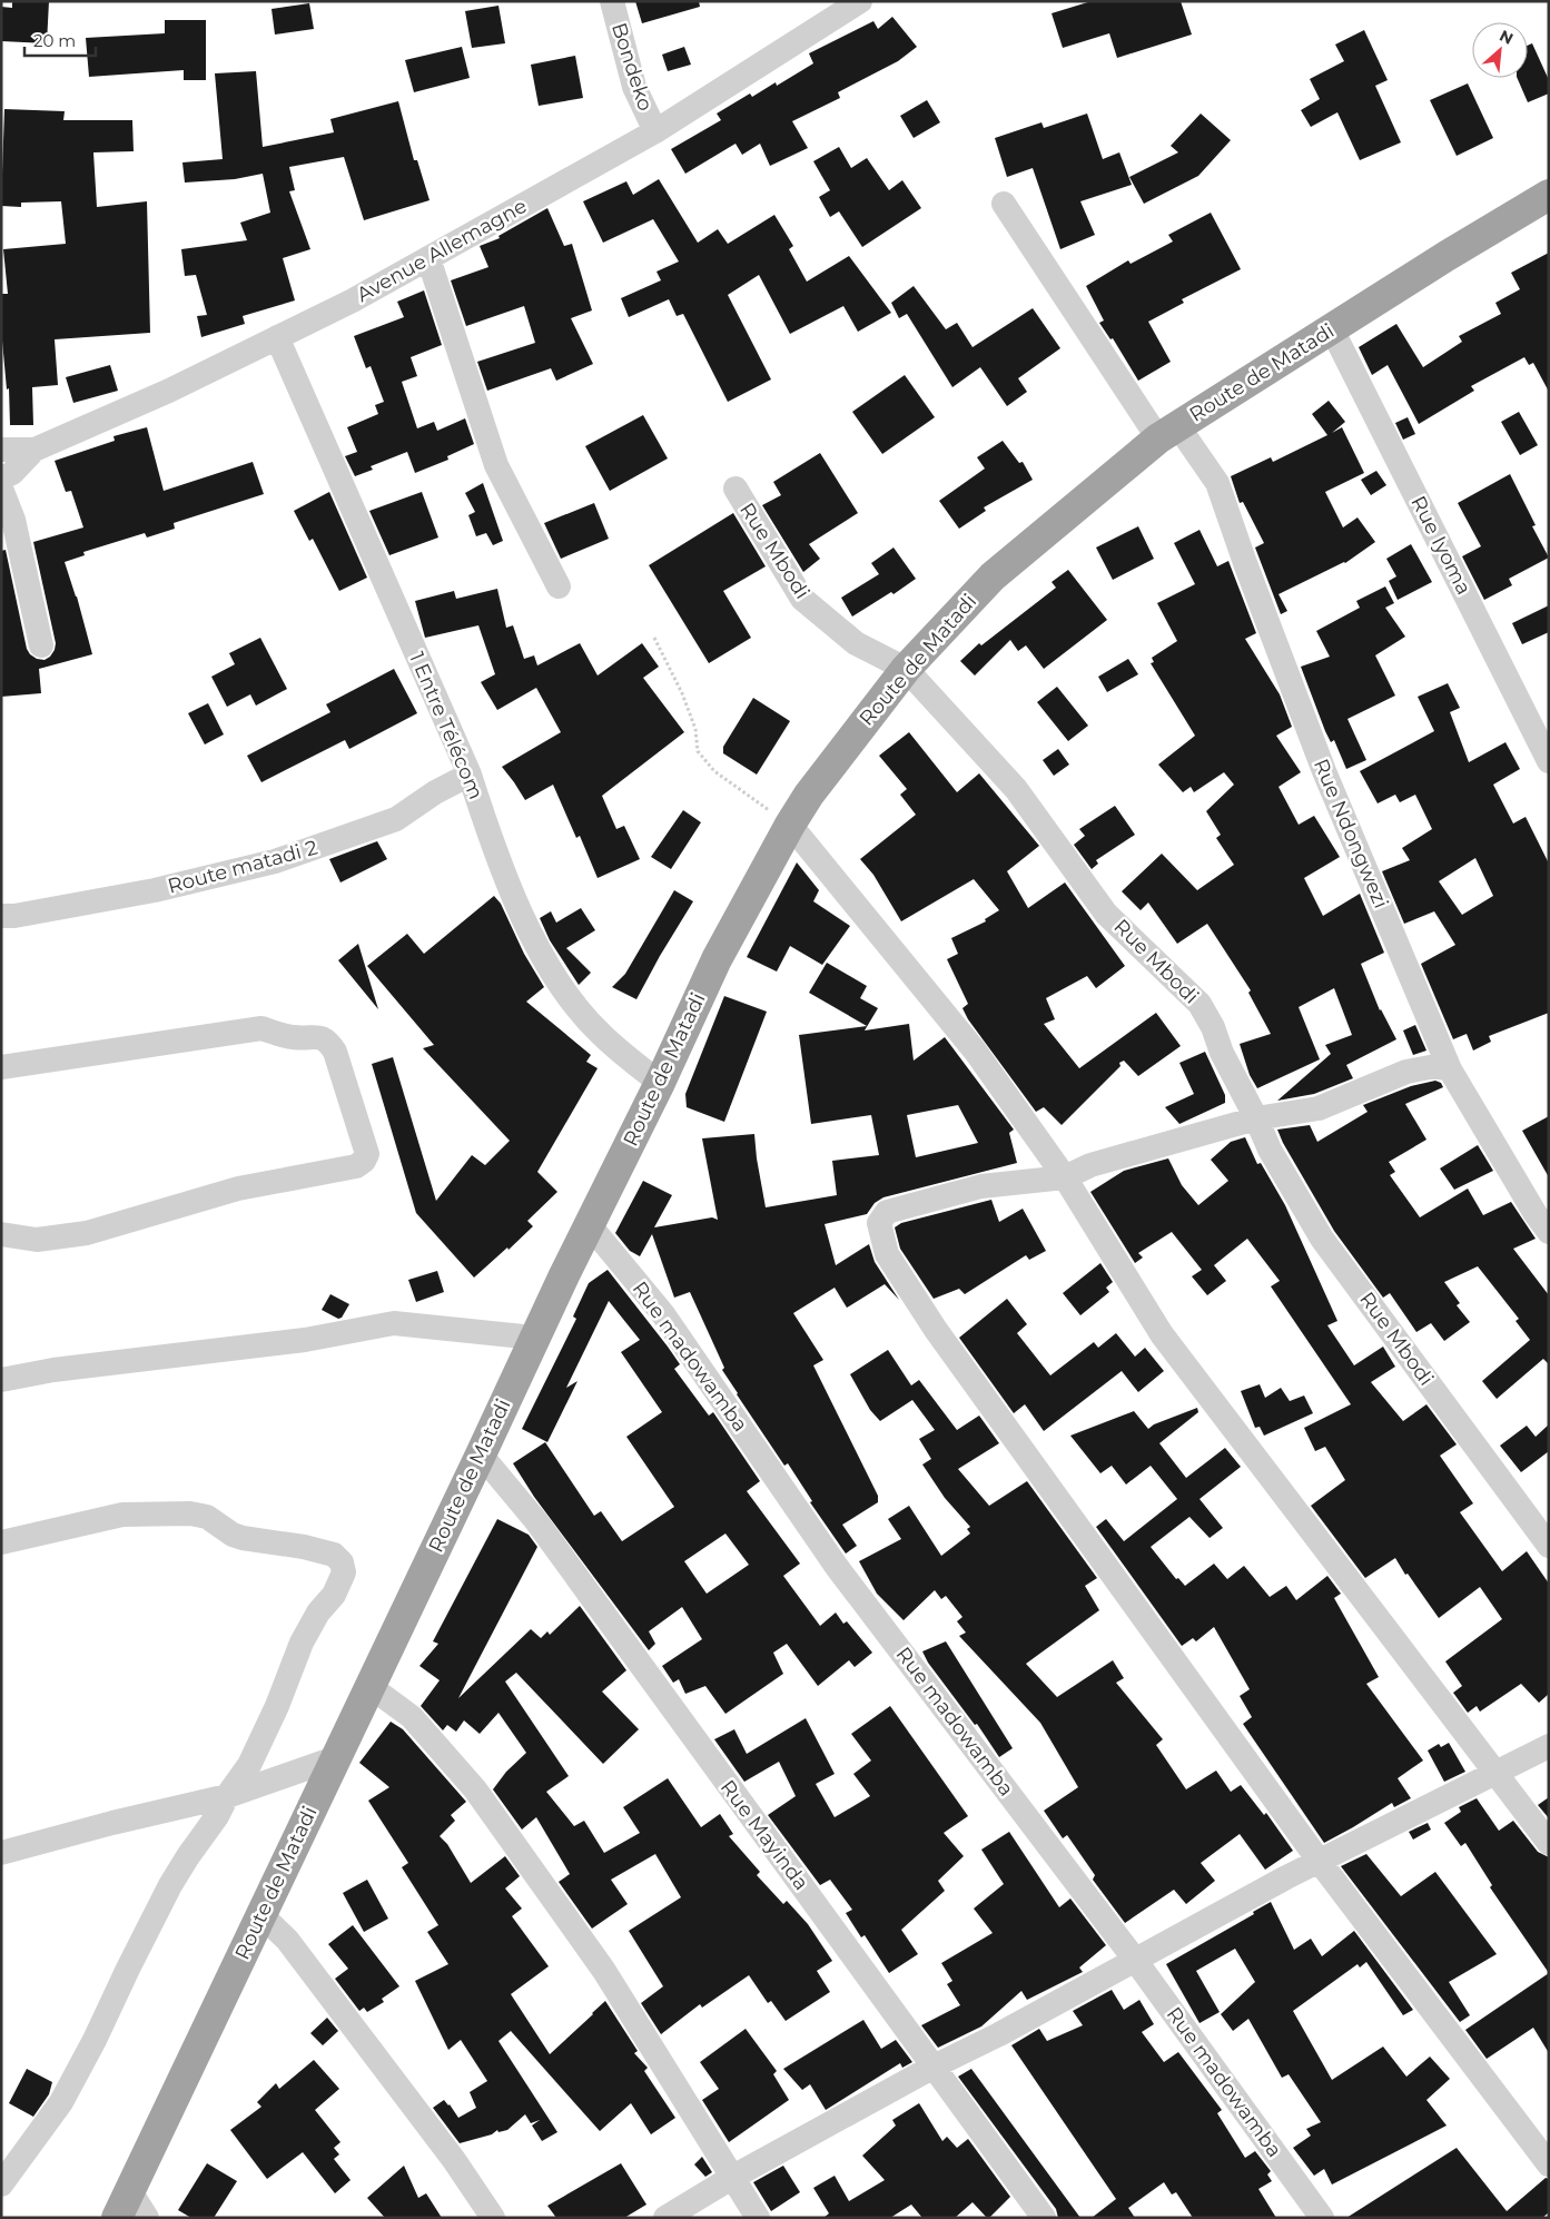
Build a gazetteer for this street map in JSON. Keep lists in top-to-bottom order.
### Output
{
  "streets": {
    "highway": ["Route de Matadi"],
    "street": [
      "Bondeko",
      "Avenue Allemagne",
      "Rue Iyoma",
      "Rue Mbodi",
      "1 Entre Télécom",
      "Rue Ndongwezi",
      "Route matadi 2",
      "Rue madowamba",
      "Rue Mayinda"
    ]
  },
  "crossings": [
    ["Bondeko", "Avenue Allemagne"],
    ["Avenue Allemagne", "1 Entre Télécom"],
    ["Route de Matadi", "Rue Iyoma"],
    ["Route de Matadi", "Rue Mbodi"],
    ["Route de Matadi", "1 Entre Télécom"],
    ["Route de Matadi", "Rue Ndongwezi"],
    ["Route de Matadi", "Rue madowamba"],
    ["Route de Matadi", "Rue Mayinda"],
    ["1 Entre Télécom", "Route matadi 2"]
  ],
  "scale_bar": "20 m",
  "north": "top right"
}
